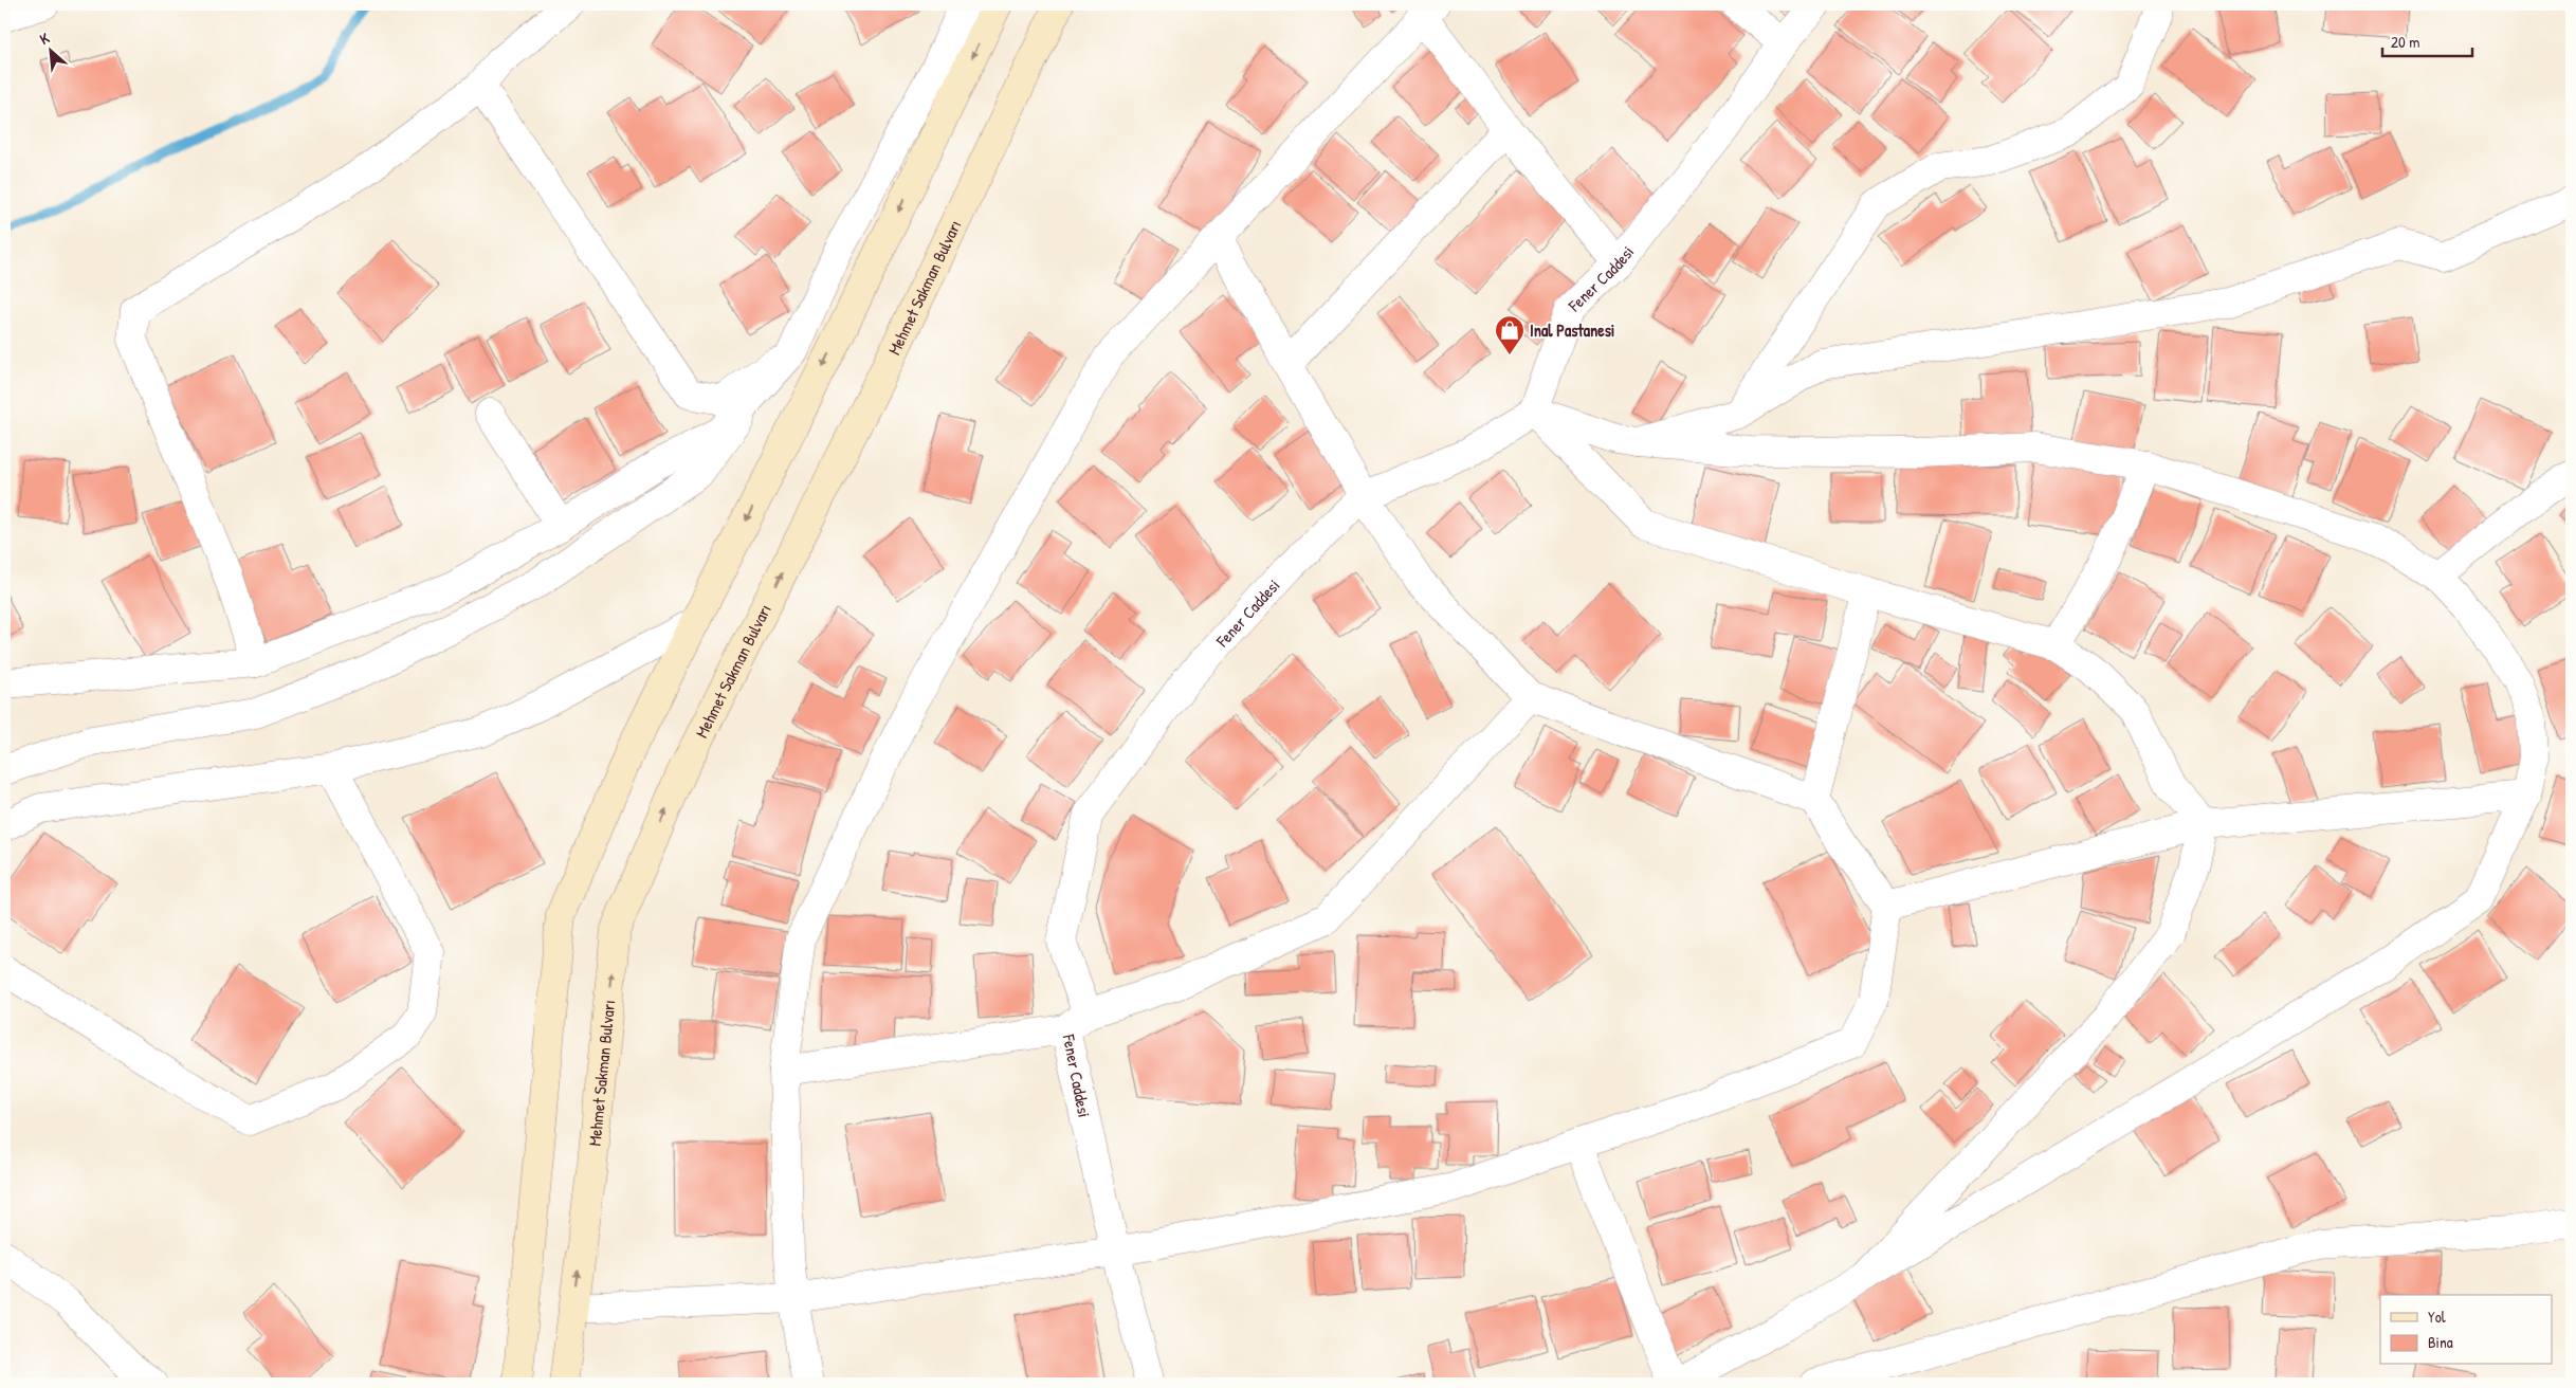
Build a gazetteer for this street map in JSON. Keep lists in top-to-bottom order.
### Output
{
  "streets": {
    "main road": ["Mehmet Sakman Bulvarı"],
    "street": ["Fener Caddesi"]
  },
  "places": {
    "shop": ["Inal Pastanesi"]
  },
  "legend": ["Yol", "Bina"],
  "scale_bar": "20 m",
  "north": "top left"
}
